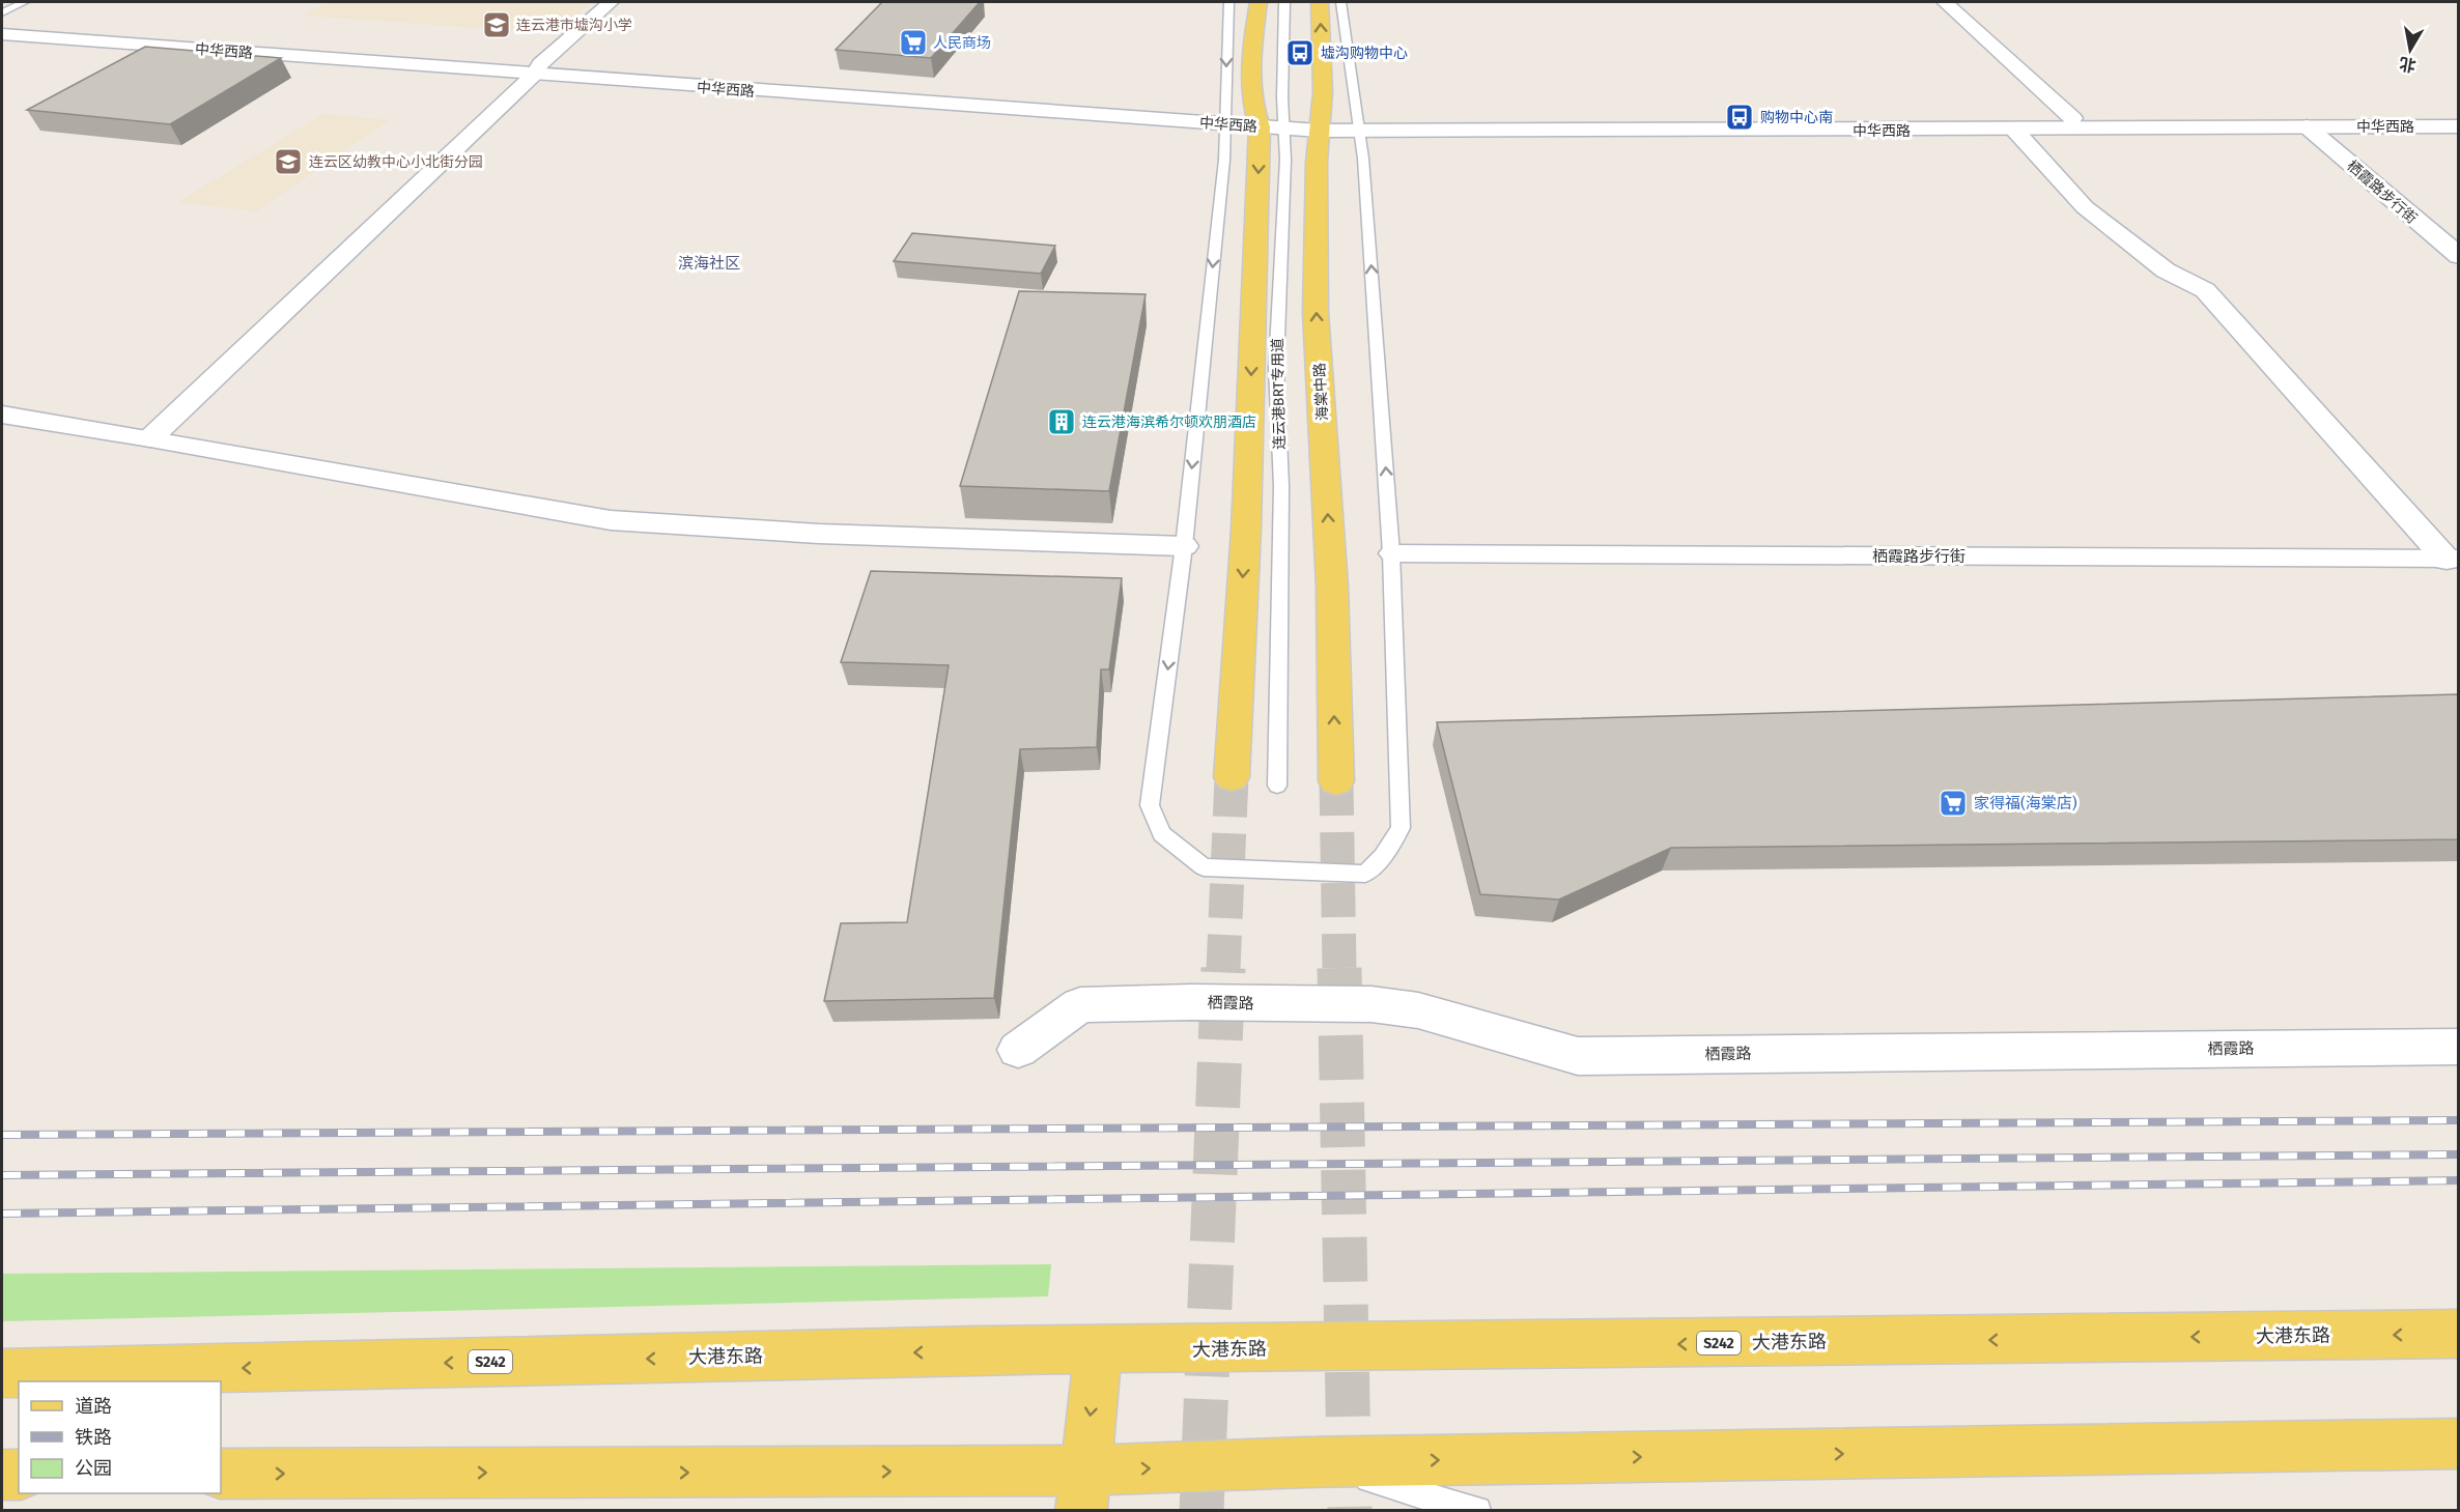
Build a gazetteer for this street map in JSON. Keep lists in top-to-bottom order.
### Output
{
  "streets": {
    "main road": [
      "中华西路",
      "栖霞路步行街",
      "海棠中路",
      "栖霞路",
      "大港东路",
      "S242"
    ],
    "lane": ["连云港BRT专用道"]
  },
  "crossings": [
    ["中华西路", "栖霞路步行街"],
    ["中华西路", "海棠中路"],
    ["中华西路", "连云港BRT专用道"]
  ],
  "districts": ["滨海社区"],
  "places": {
    "school or university": ["连云港市墟沟小学", "连云区幼教中心小北街分园"],
    "supermarket": ["人民商场", "家得福(海棠店)"],
    "bus stop": ["墟沟购物中心", "购物中心南"],
    "building": ["连云港海滨希尔顿欢朋酒店"]
  },
  "legend": ["道路", "铁路", "公园"],
  "north": "bottom"
}
